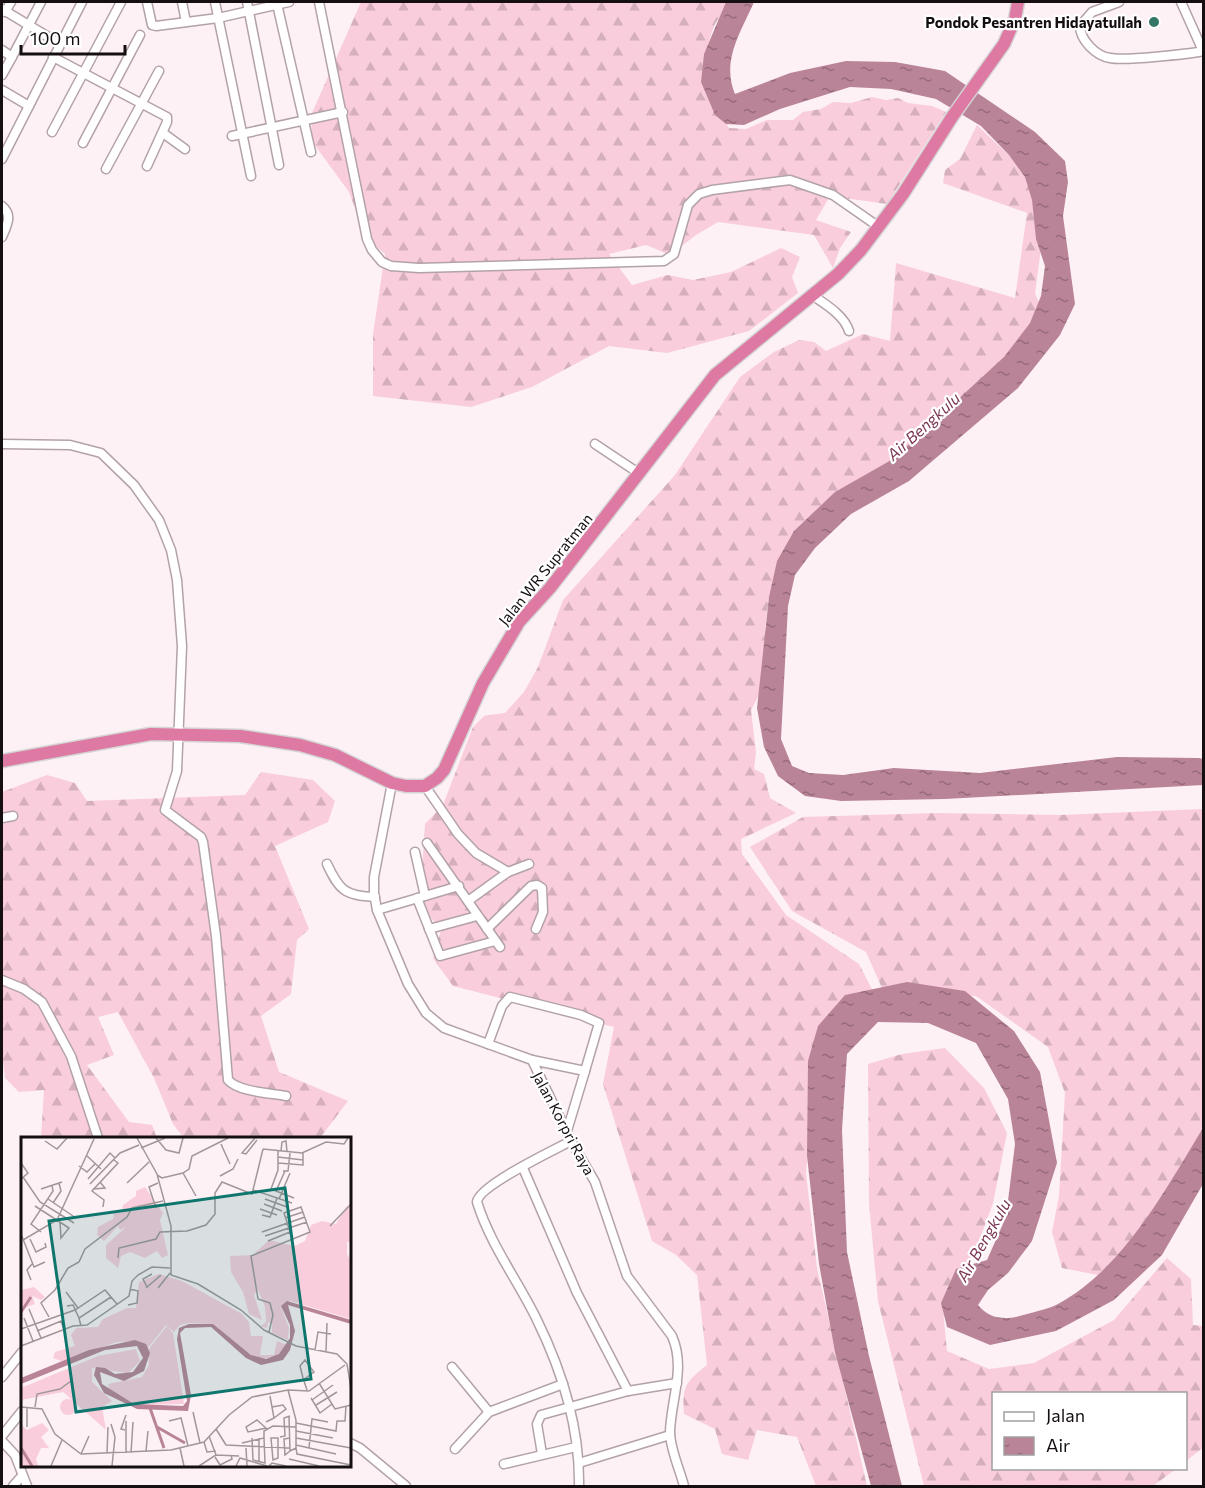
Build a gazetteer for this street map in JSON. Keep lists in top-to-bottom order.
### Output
{
  "streets": {
    "highway": ["Jalan WR Supratman"],
    "street": ["Jalan Korpri Raya"]
  },
  "water": ["Air Bengkulu"],
  "places": ["Pondok Pesantren Hidayatullah"],
  "legend": ["Jalan", "Air"],
  "scale_bar": "100 m"
}
